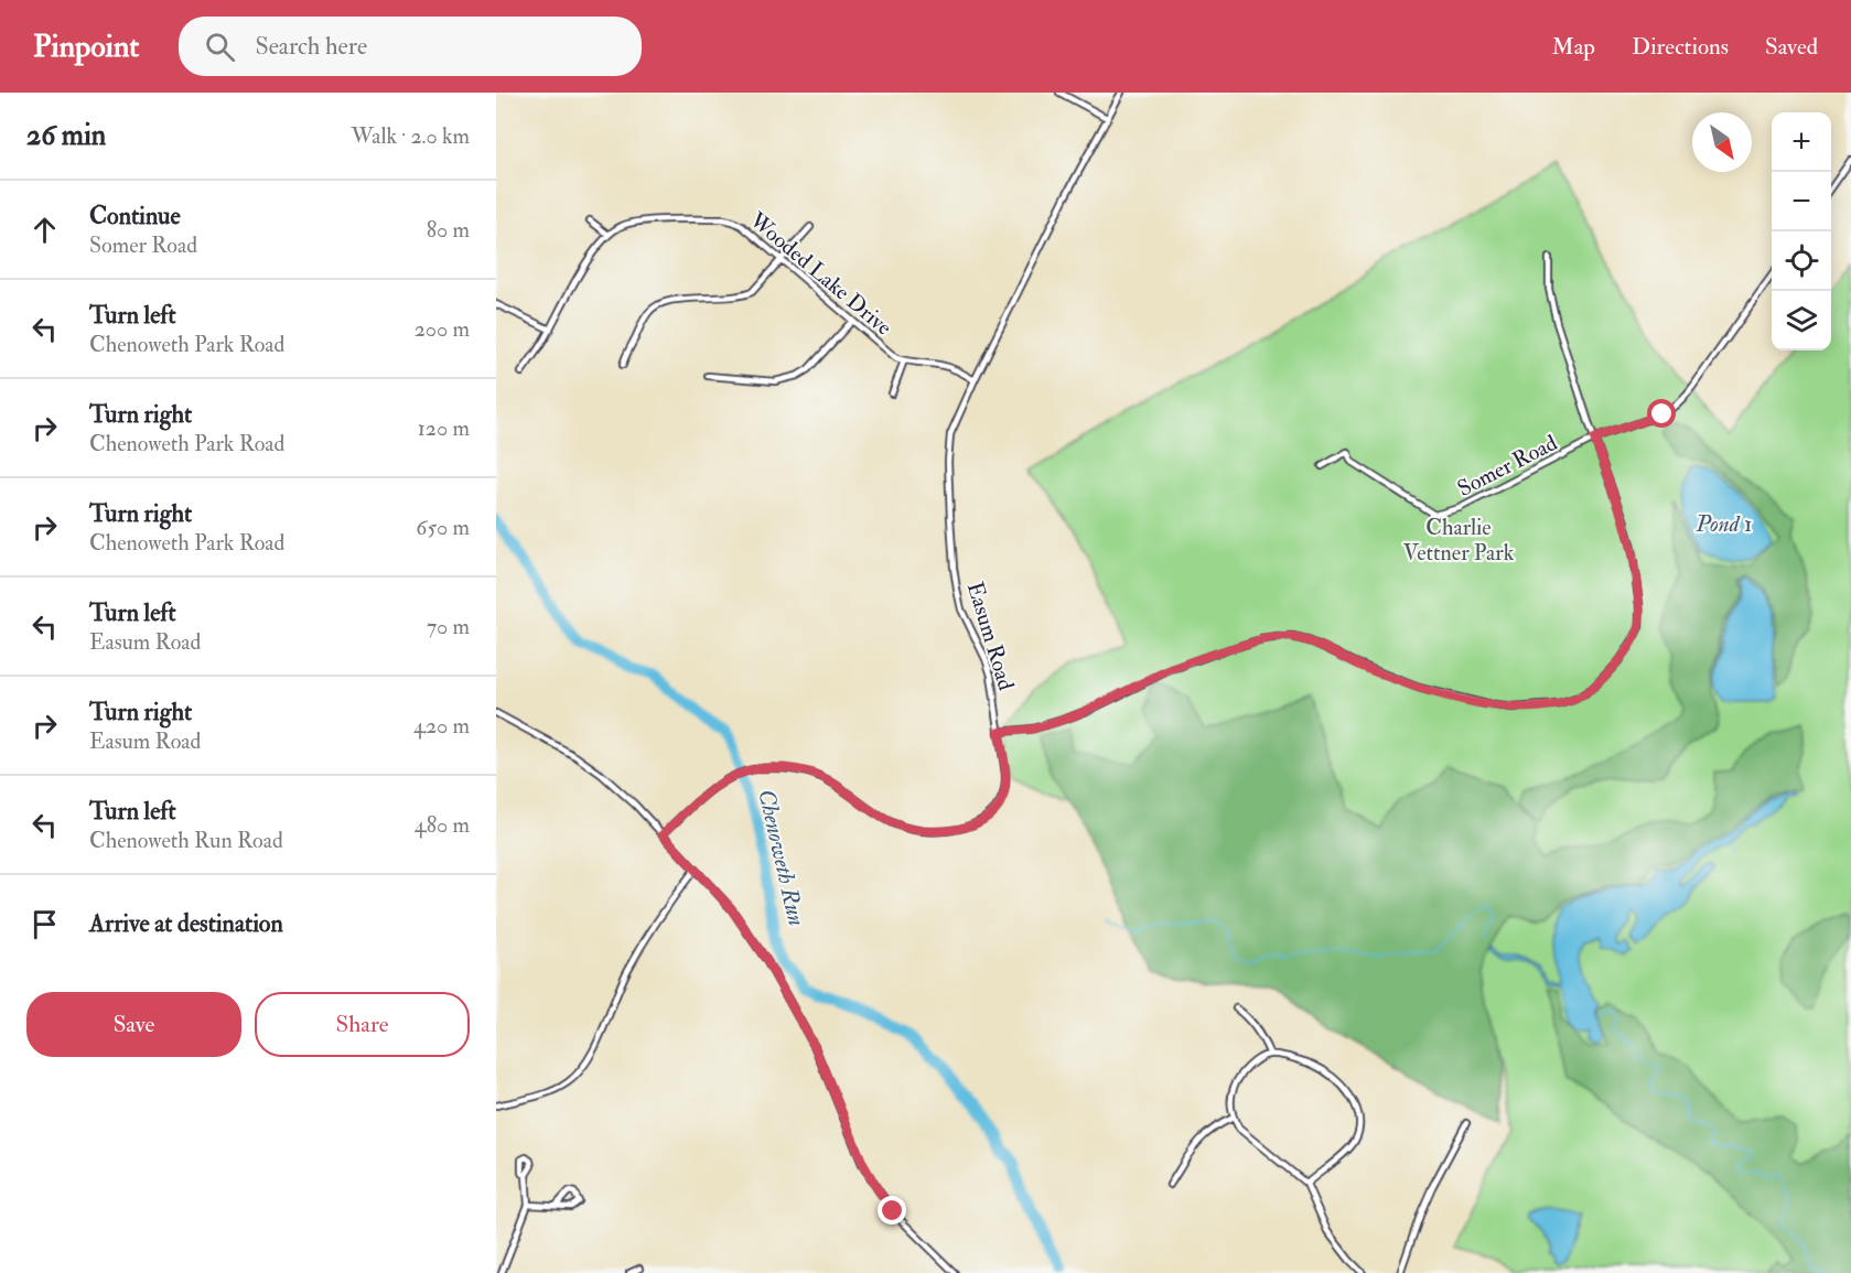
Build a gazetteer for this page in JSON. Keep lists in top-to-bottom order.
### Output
{
  "streets": {
    "street": ["Wooded Lake Drive", "Somer Road", "Easum Road"]
  },
  "crossings": [
    ["Wooded Lake Drive", "Easum Road"]
  ],
  "water": ["Pond 1", "Chenoweth Run"],
  "parks": ["Charlie Vettner Park"],
  "north": "bottom right",
  "page": {
    "header": "Pinpoint",
    "search": "Search here",
    "nav": ["Map", "Directions", "Saved"],
    "heading": ["26 min", "Walk · 2.0 km"],
    "map_buttons": ["+", "−"],
    "list": [
      ["Continue", "Somer Road", "80 m"],
      ["Turn left", "Chenoweth Park Road", "200 m"],
      ["Turn right", "Chenoweth Park Road", "120 m"],
      ["Turn right", "Chenoweth Park Road", "650 m"],
      ["Turn left", "Easum Road", "70 m"],
      ["Turn right", "Easum Road", "420 m"],
      ["Turn left", "Chenoweth Run Road", "480 m"],
      "Arrive at destination"
    ],
    "buttons": ["Save", "Share"]
  }
}
